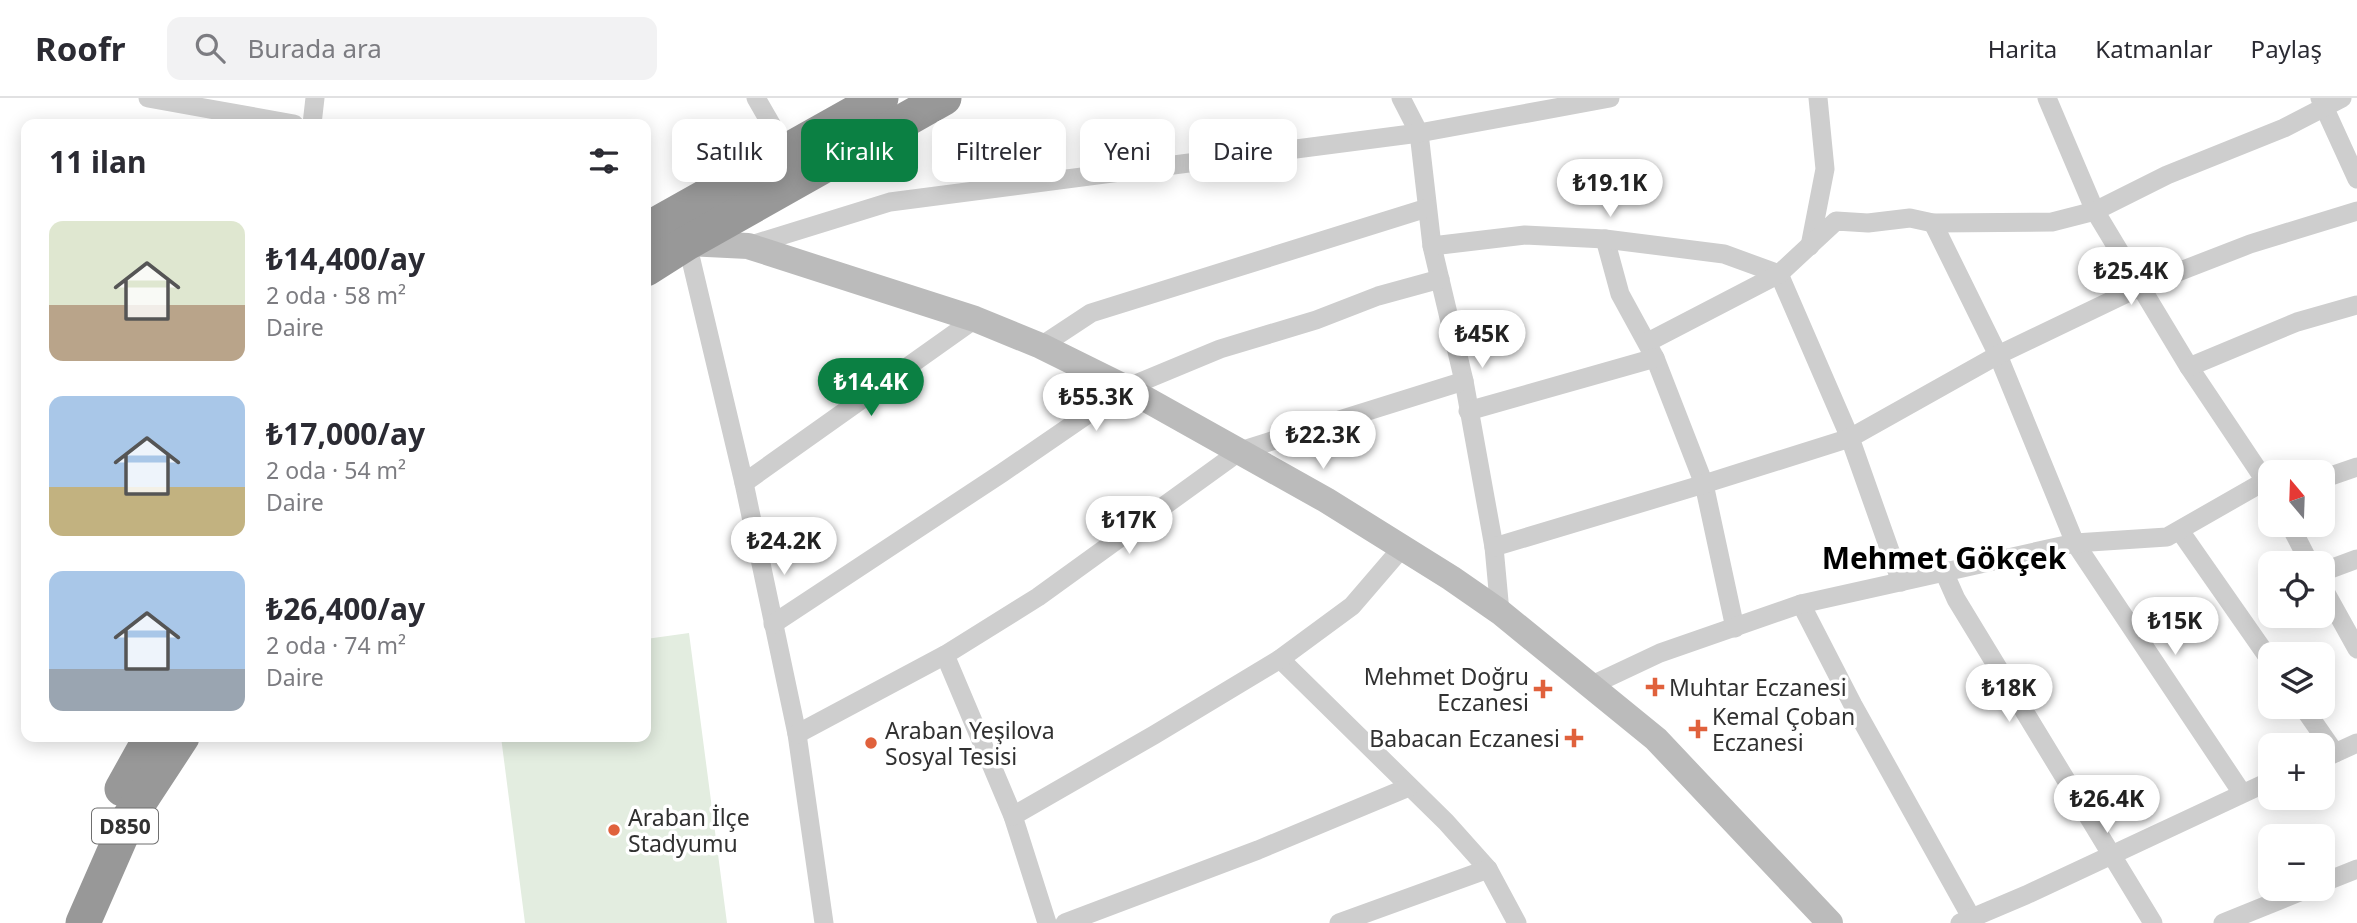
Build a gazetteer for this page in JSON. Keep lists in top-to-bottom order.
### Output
{
  "streets": {
    "highway": ["D850"]
  },
  "districts": ["Mehmet Gökçek"],
  "places": {
    "health": [
      "Muhtar Eczanesi",
      "Mehmet Doğru Eczanesi",
      "Kemal Çoban Eczanesi",
      "Babacan Eczanesi"
    ],
    "other": ["Araban Yeşilova Sosyal Tesisi", "Araban İlçe Stadyumu"]
  },
  "north": "top",
  "page": {
    "header": "Roofr",
    "search": "Burada ara",
    "nav": ["Harita", "Katmanlar", "Paylaş"],
    "chip": [
      "Satılık",
      "Kiralık",
      "Filtreler",
      "Yeni",
      "Daire"
    ],
    "heading": "11 ilan",
    "price": [
      "₺19.1K",
      "₺25.4K",
      "₺45K",
      "₺14.4K",
      "₺55.3K",
      "₺22.3K",
      "₺17K",
      "₺24.2K",
      "₺15K",
      "₺18K",
      "₺26.4K"
    ],
    "list": [
      {
        "name": "₺14,400/ay",
        "note": "2 oda · 58 m² · Daire"
      },
      {
        "name": "₺17,000/ay",
        "note": "2 oda · 54 m² · Daire"
      },
      {
        "name": "₺26,400/ay",
        "note": "2 oda · 74 m² · Daire"
      }
    ],
    "map_buttons": ["+", "−"]
  }
}
